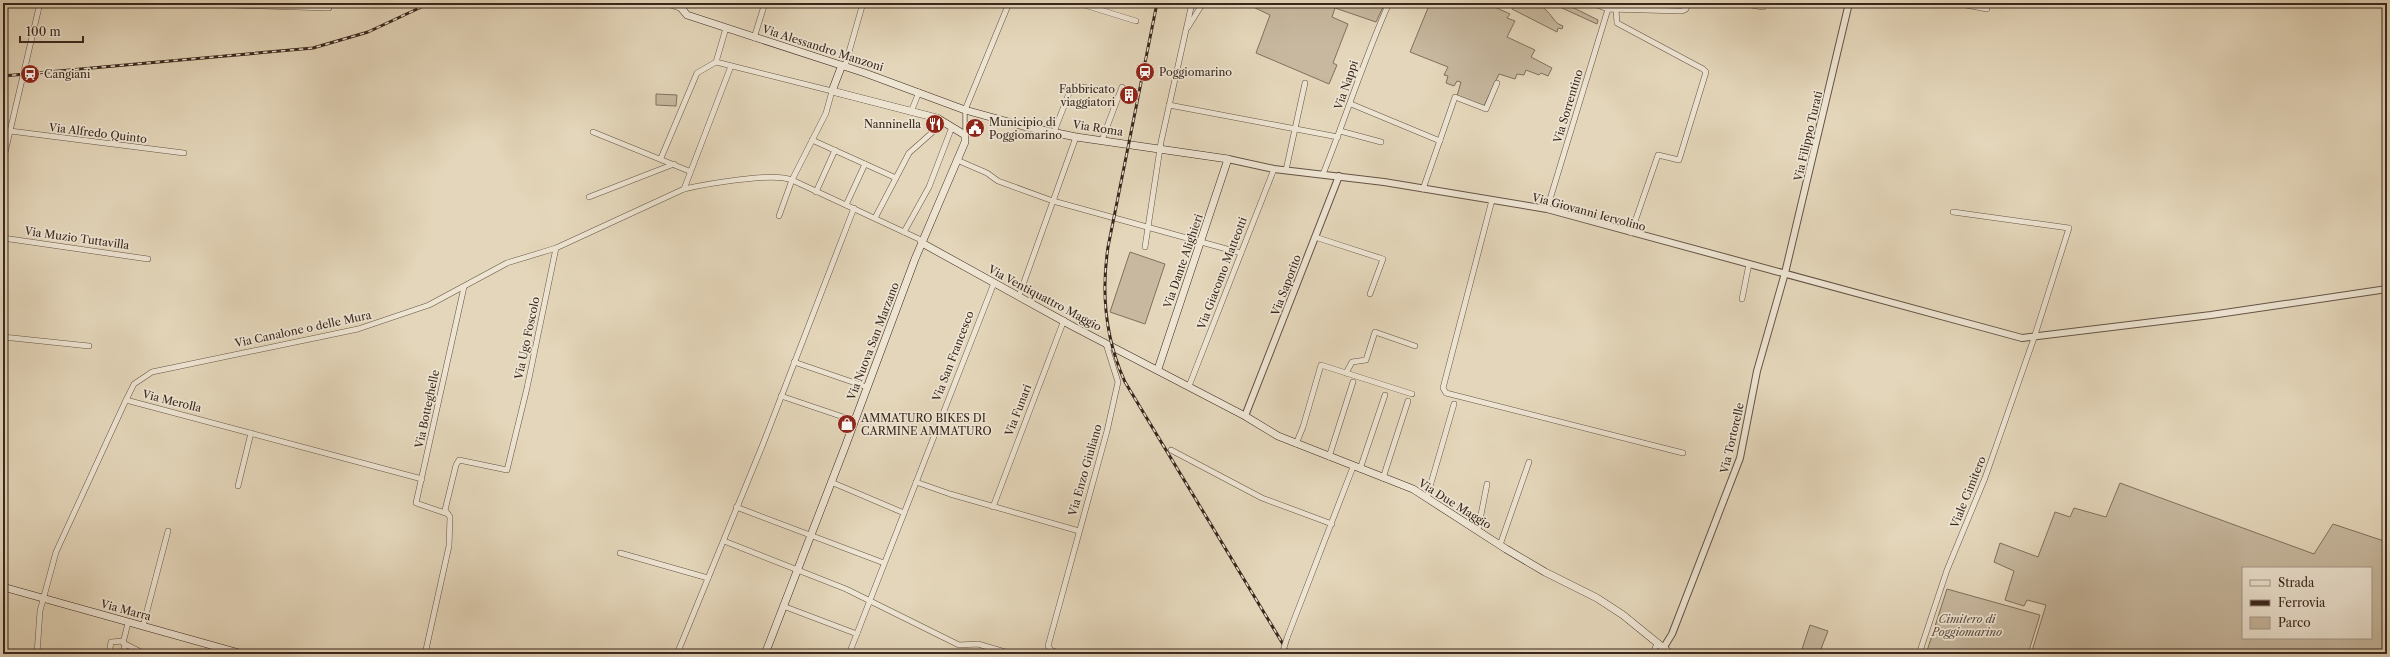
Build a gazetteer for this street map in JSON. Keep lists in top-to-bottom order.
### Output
{
  "streets": {
    "main road": [
      "Via Alessandro Manzoni",
      "Via Roma",
      "Via Dante Alighieri",
      "Via Ventiquattro Maggio",
      "Via Nuova San Marzano",
      "Via Due Maggio",
      "Via Marra"
    ],
    "street": [
      "Via Nappi",
      "Via Sorrentino",
      "Via Alfredo Quinto",
      "Via Filippo Turati",
      "Via Giovanni Iervolino",
      "Via Muzio Tuttavilla",
      "Via Giacomo Matteotti",
      "Via Saporito",
      "Via Canalone o delle Mura",
      "Via Ugo Foscolo",
      "Via San Francesco",
      "Via Merolla",
      "Via Botteghelle",
      "Via Funari",
      "Via Tortorelle",
      "Via Enzo Giuliano",
      "Viale Cimitero"
    ]
  },
  "crossings": [
    ["Via Alessandro Manzoni", "Via Roma"],
    ["Via Sorrentino", "Via Giovanni Iervolino"],
    ["Via Roma", "Via Dante Alighieri"],
    ["Via Filippo Turati", "Via Giovanni Iervolino"],
    ["Via Filippo Turati", "Via Tortorelle"],
    ["Via Giovanni Iervolino", "Via Saporito"],
    ["Via Giovanni Iervolino", "Via Tortorelle"],
    ["Via Giovanni Iervolino", "Viale Cimitero"],
    ["Via Dante Alighieri", "Via Ventiquattro Maggio"],
    ["Via Dante Alighieri", "Via Due Maggio"],
    ["Via Giacomo Matteotti", "Via Due Maggio"],
    ["Via Saporito", "Via Due Maggio"],
    ["Via Ventiquattro Maggio", "Via Nuova San Marzano"],
    ["Via Ventiquattro Maggio", "Via San Francesco"],
    ["Via Ventiquattro Maggio", "Via Funari"],
    ["Via Ventiquattro Maggio", "Via Enzo Giuliano"],
    ["Via Ventiquattro Maggio", "Via Due Maggio"],
    ["Via Canalone o delle Mura", "Via Ugo Foscolo"],
    ["Via Canalone o delle Mura", "Via Merolla"],
    ["Via Canalone o delle Mura", "Via Botteghelle"],
    ["Via Ugo Foscolo", "Via Botteghelle"],
    ["Via San Francesco", "Via Enzo Giuliano"],
    ["Via Merolla", "Via Botteghelle"],
    ["Via Merolla", "Via Marra"],
    ["Via Funari", "Via Enzo Giuliano"],
    ["Via Tortorelle", "Via Due Maggio"]
  ],
  "parks": ["Cimitero di Poggiomarino"],
  "places": {
    "station": ["Poggiomarino", "Cangiani"],
    "building": ["Fabbricato viaggiatori"],
    "restaurant": ["Nanninella"],
    "public building": ["Municipio di Poggiomarino"],
    "shop": ["AMMATURO BIKES DI CARMINE AMMATURO"]
  },
  "legend": ["Strada", "Ferrovia", "Parco"],
  "scale_bar": "100 m"
}
